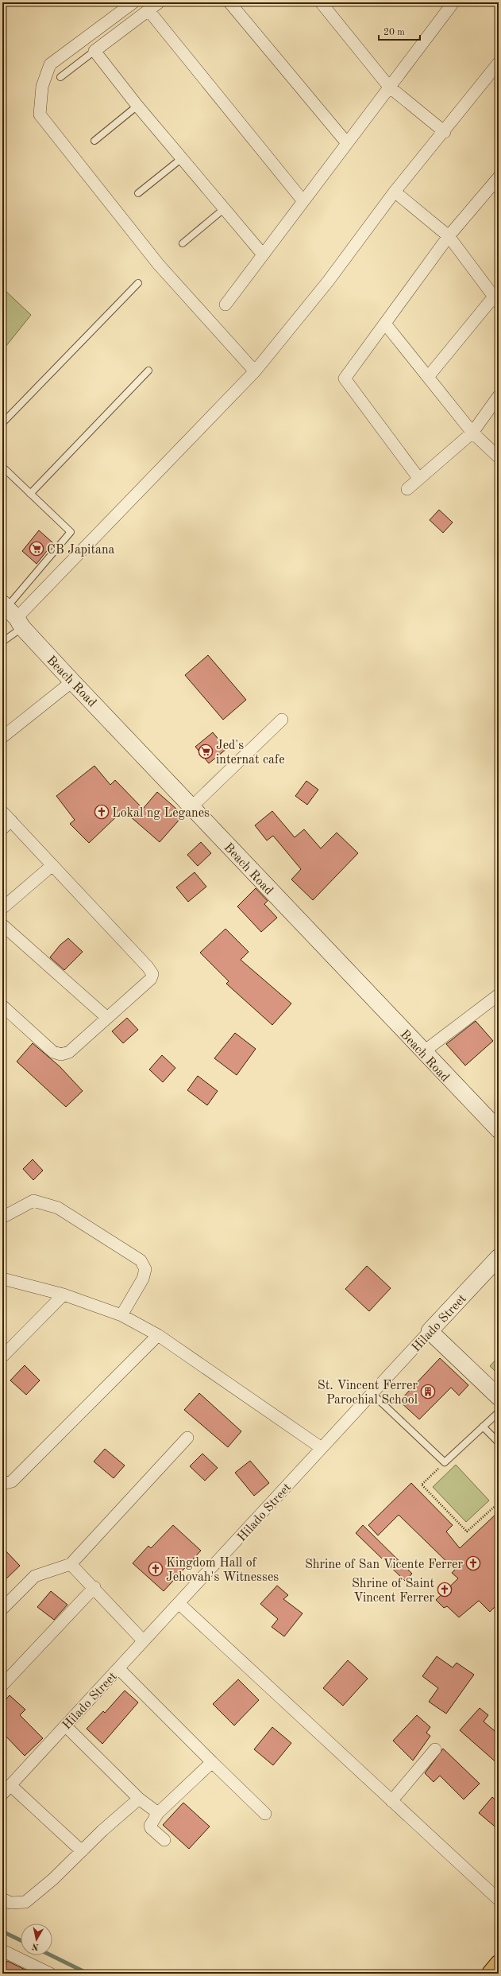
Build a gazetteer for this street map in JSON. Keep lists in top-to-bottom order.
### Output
{
  "streets": {
    "main road": ["Beach Road", "Hilado Street"]
  },
  "places": {
    "supermarket": ["CB Japitana", "Jed's internat cafe"],
    "church": [
      "Lokal ng Leganes",
      "Shrine of San Vicente Ferrer",
      "Kingdom Hall of Jehovah's Witnesses",
      "Shrine of Saint Vincent Ferrer"
    ],
    "building": ["St. Vincent Ferrer Parochial School"]
  },
  "scale_bar": "20 m",
  "north": "bottom"
}
